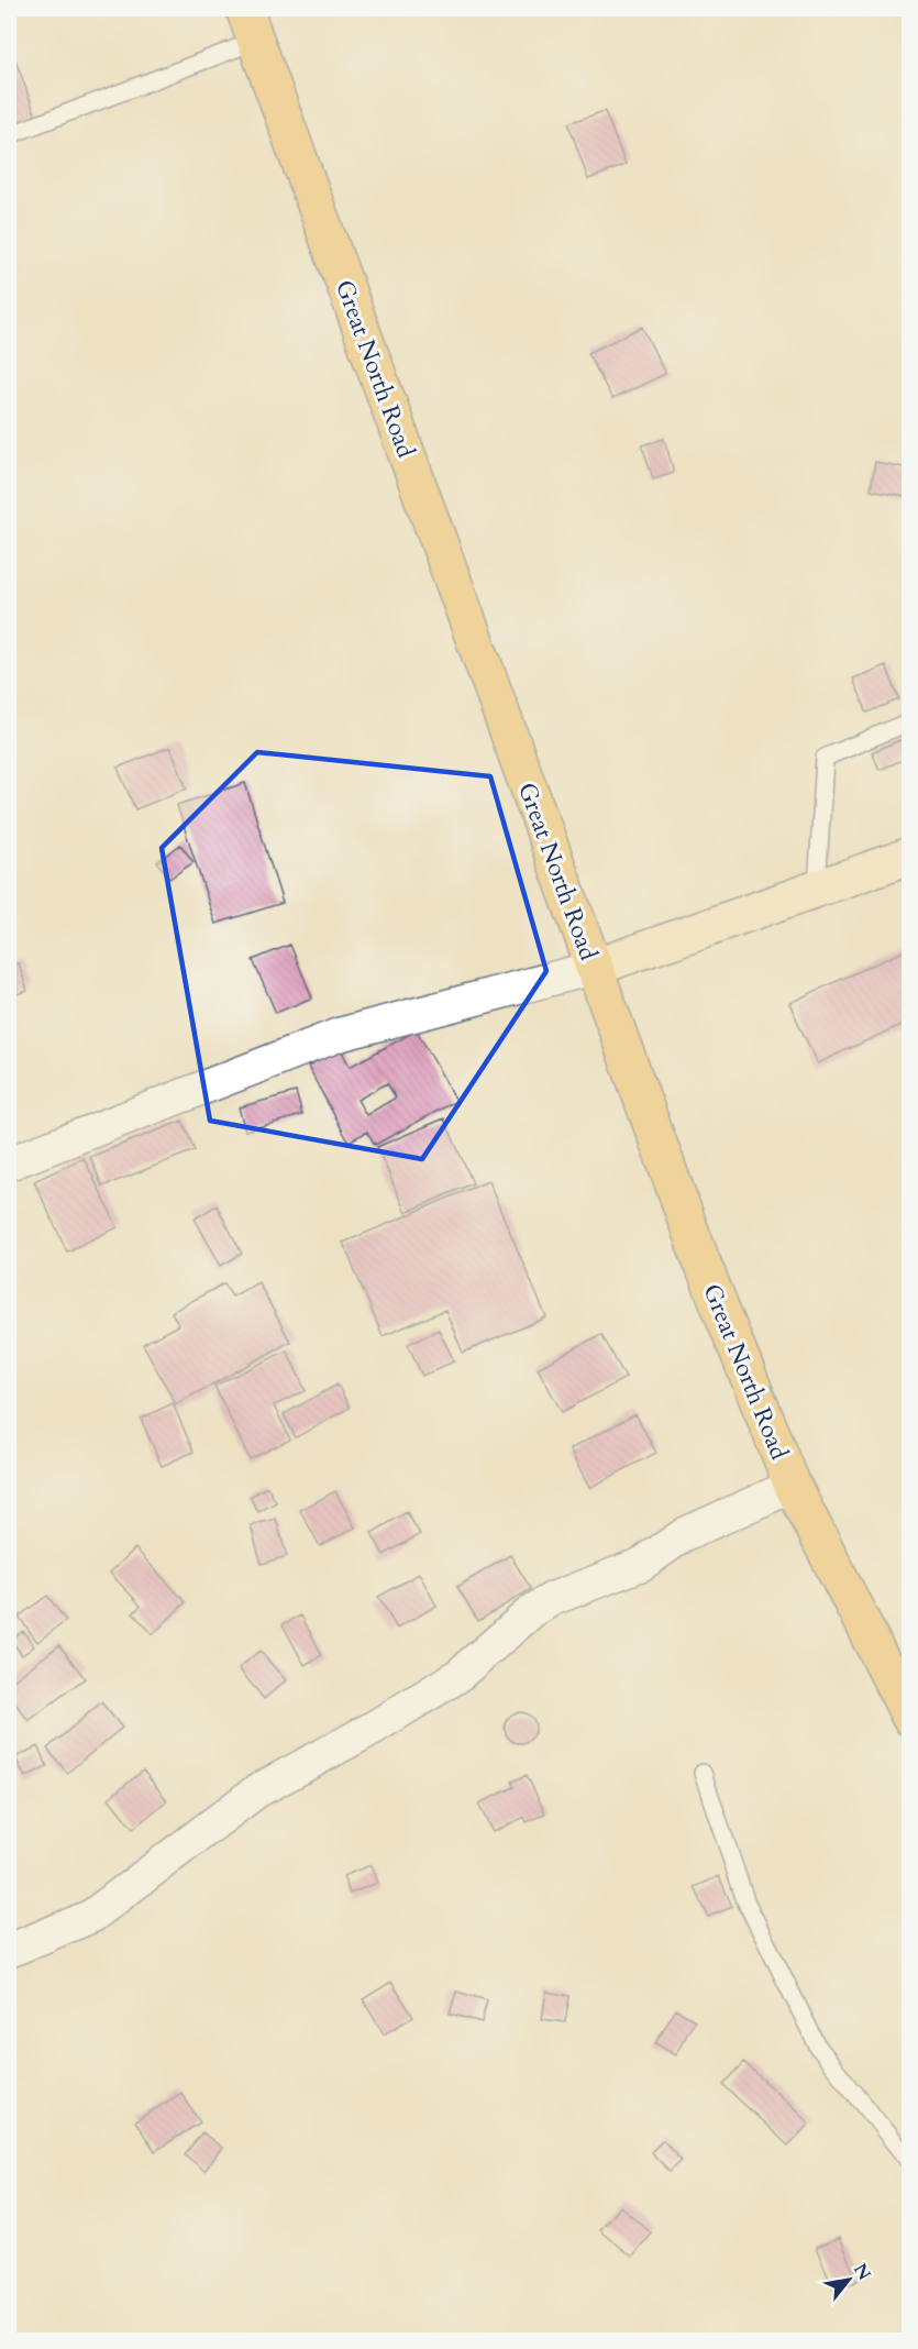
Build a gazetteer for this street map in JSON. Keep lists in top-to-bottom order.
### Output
{
  "streets": {
    "highway": ["Great North Road"]
  },
  "north": "top right"
}
